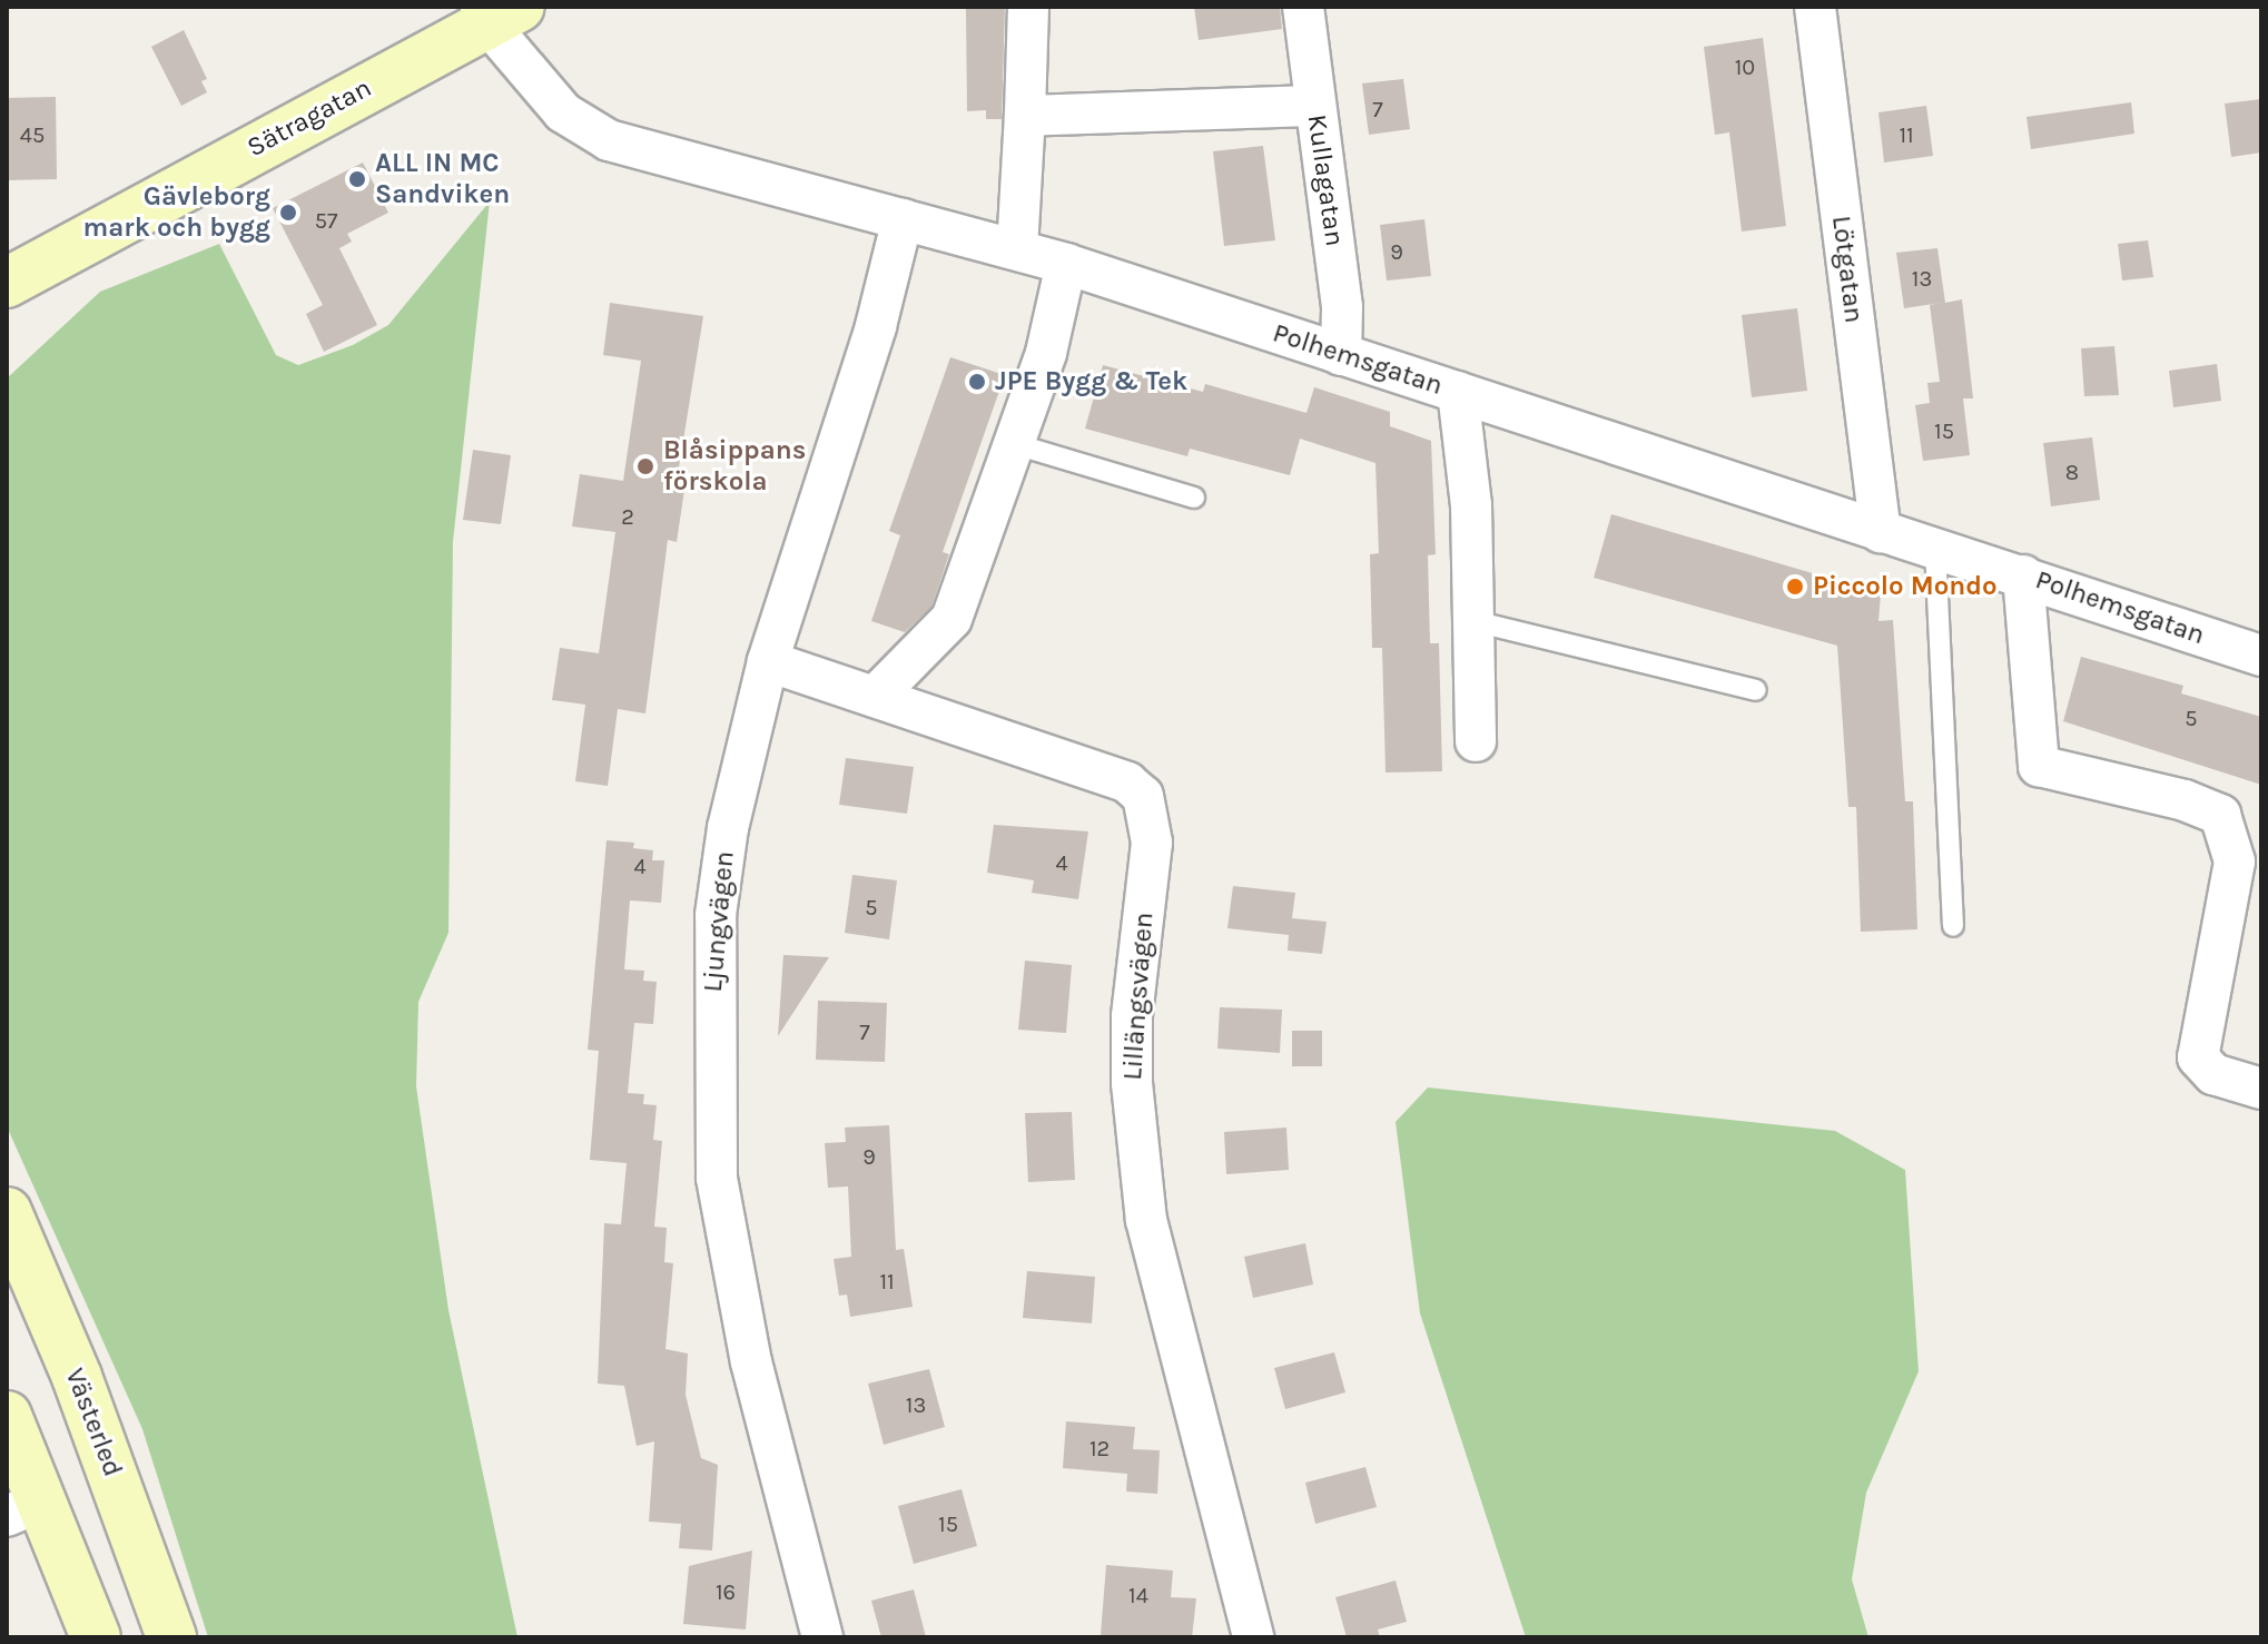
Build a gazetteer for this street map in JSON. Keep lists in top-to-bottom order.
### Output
{
  "streets": {
    "street": [
      "Sätragatan",
      "Kullagatan",
      "Lötgatan",
      "Polhemsgatan",
      "Ljungvägen",
      "Lillängsvägen",
      "Västerled"
    ]
  },
  "crossings": [
    ["Sätragatan", "Polhemsgatan"],
    ["Kullagatan", "Polhemsgatan"],
    ["Lötgatan", "Polhemsgatan"],
    ["Polhemsgatan", "Ljungvägen"],
    ["Ljungvägen", "Lillängsvägen"]
  ],
  "places": [
    "ALL IN MC Sandviken",
    "Gävleborg mark och bygg",
    "JPE Bygg & Tek",
    "Blåsippans förskola",
    "Piccolo Mondo"
  ],
  "house_numbers": [
    "10",
    "7",
    "45",
    "11",
    "57",
    "9",
    "13",
    "15",
    "8",
    "2",
    "5",
    "4",
    "4",
    "5",
    "7",
    "9",
    "11",
    "13",
    "12",
    "15",
    "16",
    "14"
  ]
}
